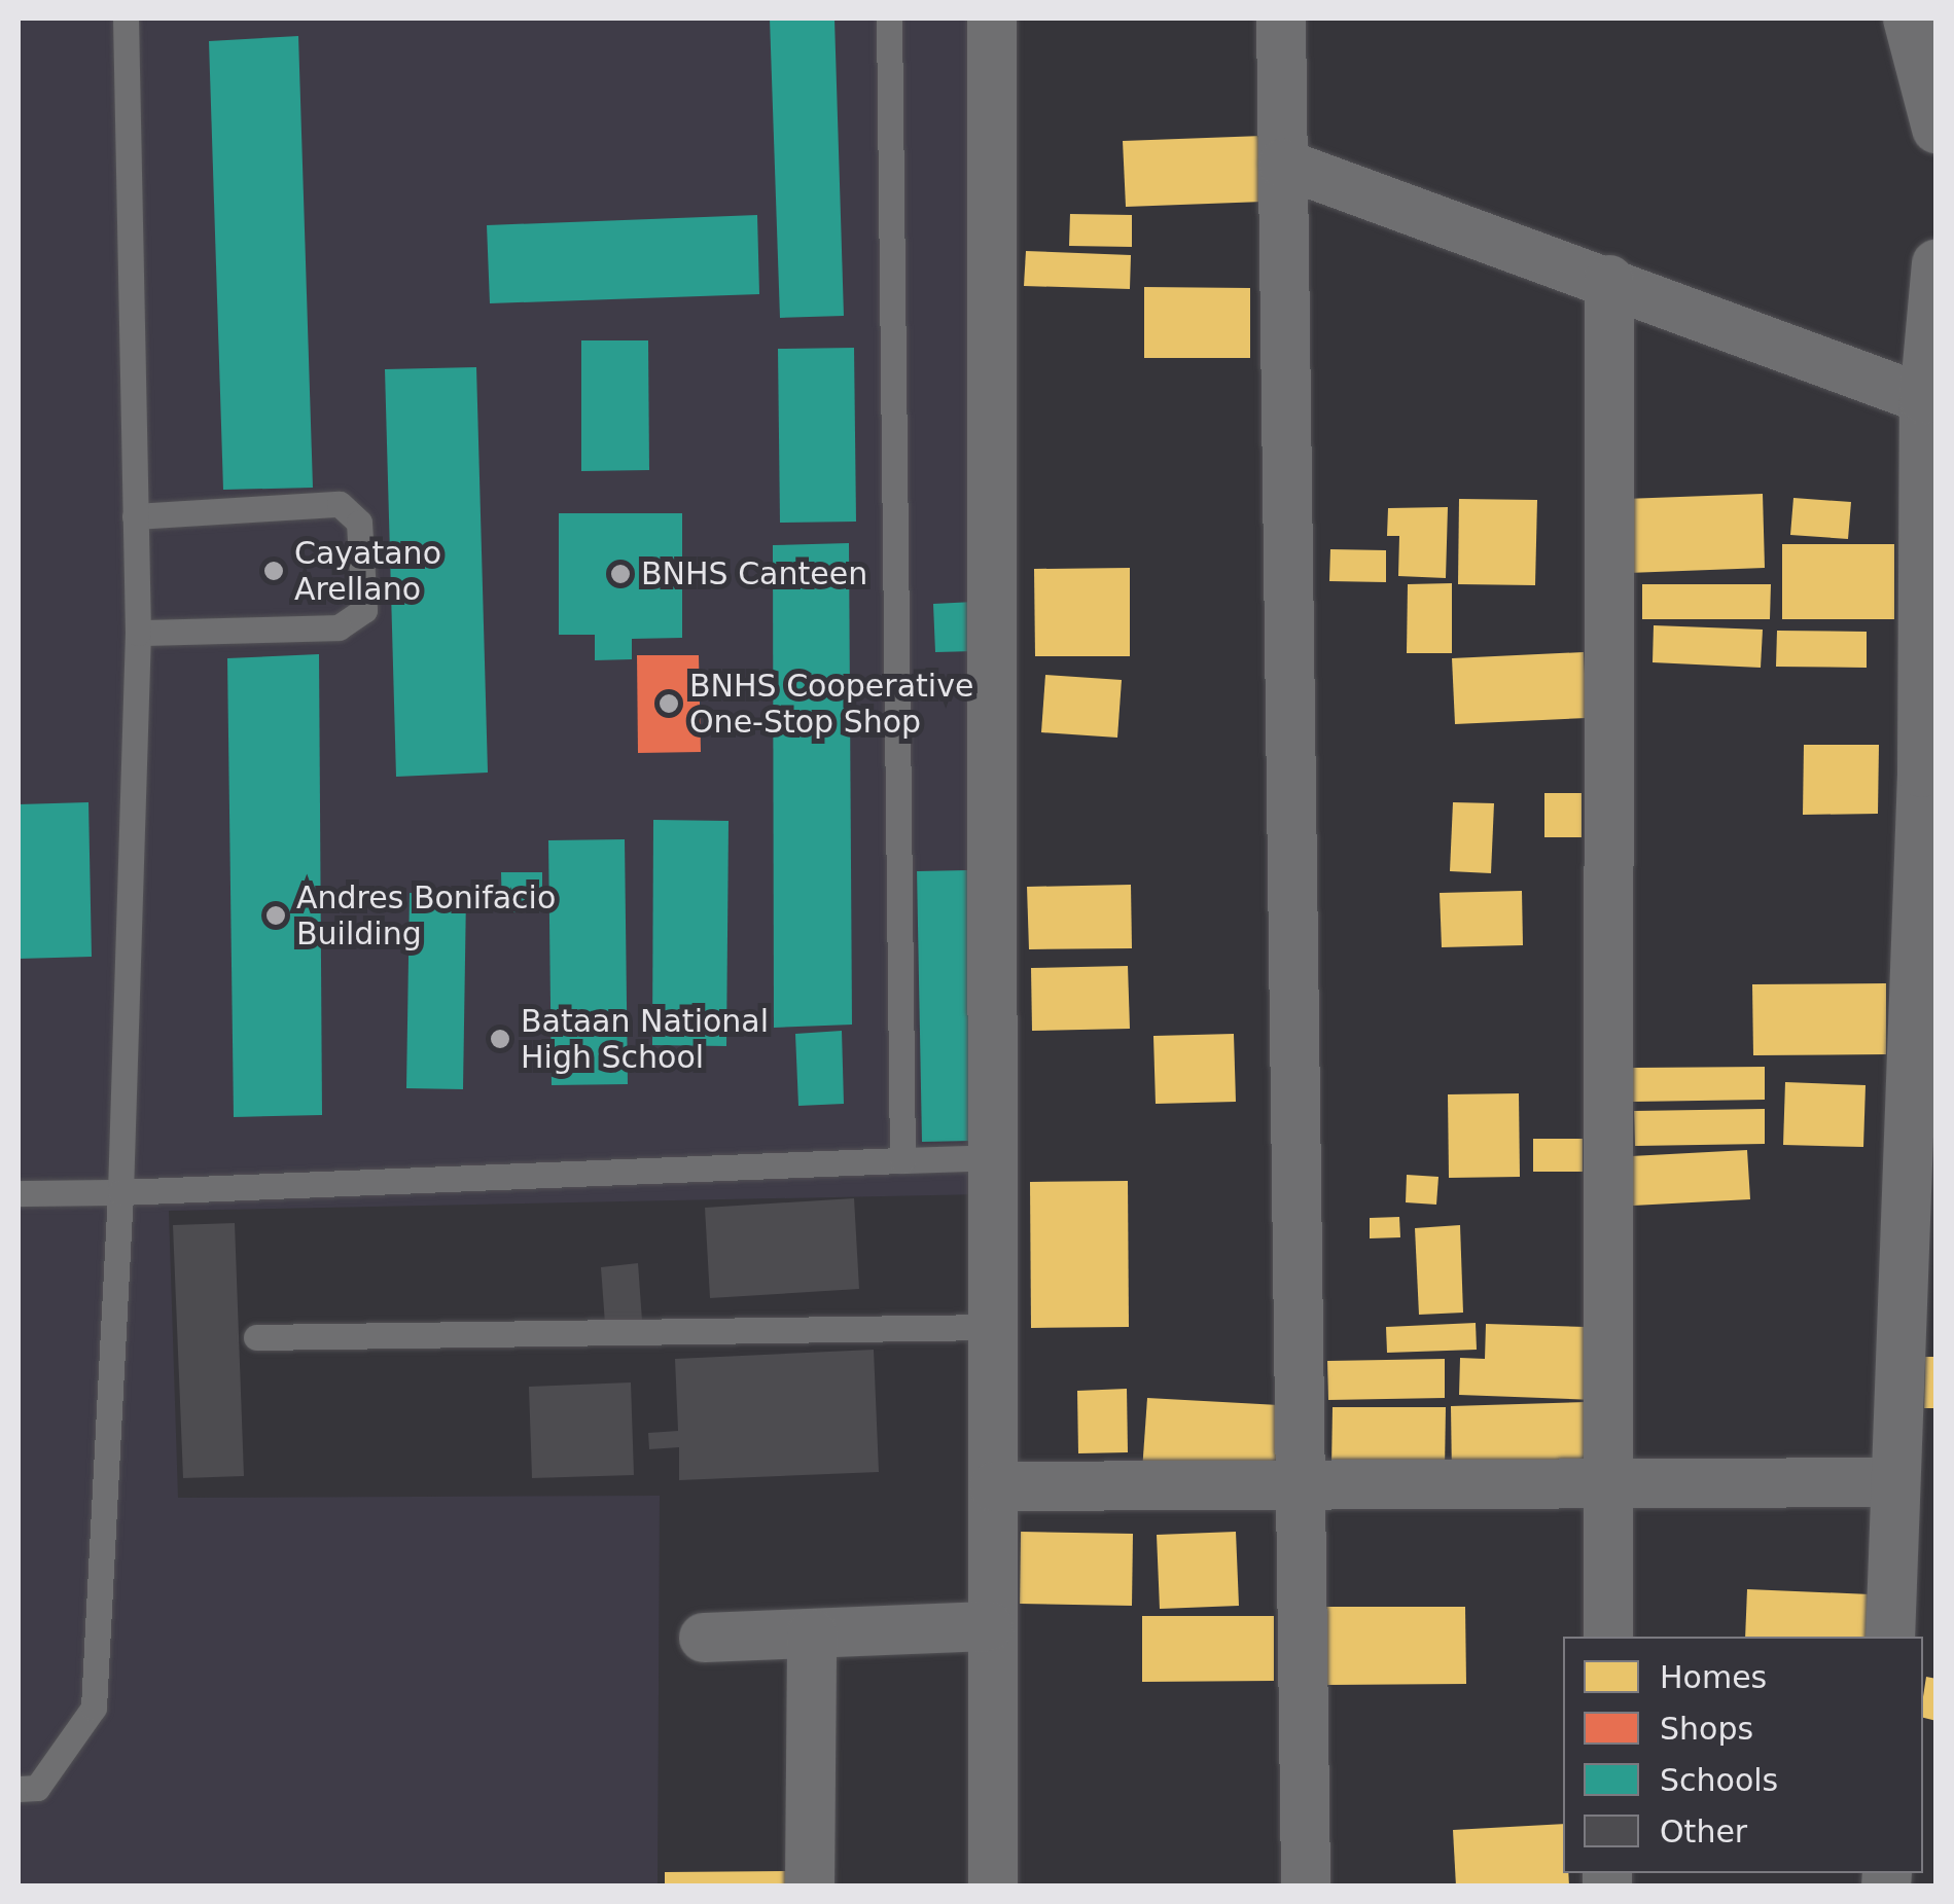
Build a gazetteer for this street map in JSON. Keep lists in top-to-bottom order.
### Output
{
  "places": [
    "Cayatano Arellano",
    "BNHS Canteen",
    "BNHS Cooperative One-Stop Shop",
    "Andres Bonifacio Building",
    "Bataan National High School"
  ],
  "legend": [
    "Homes",
    "Shops",
    "Schools",
    "Other"
  ]
}
